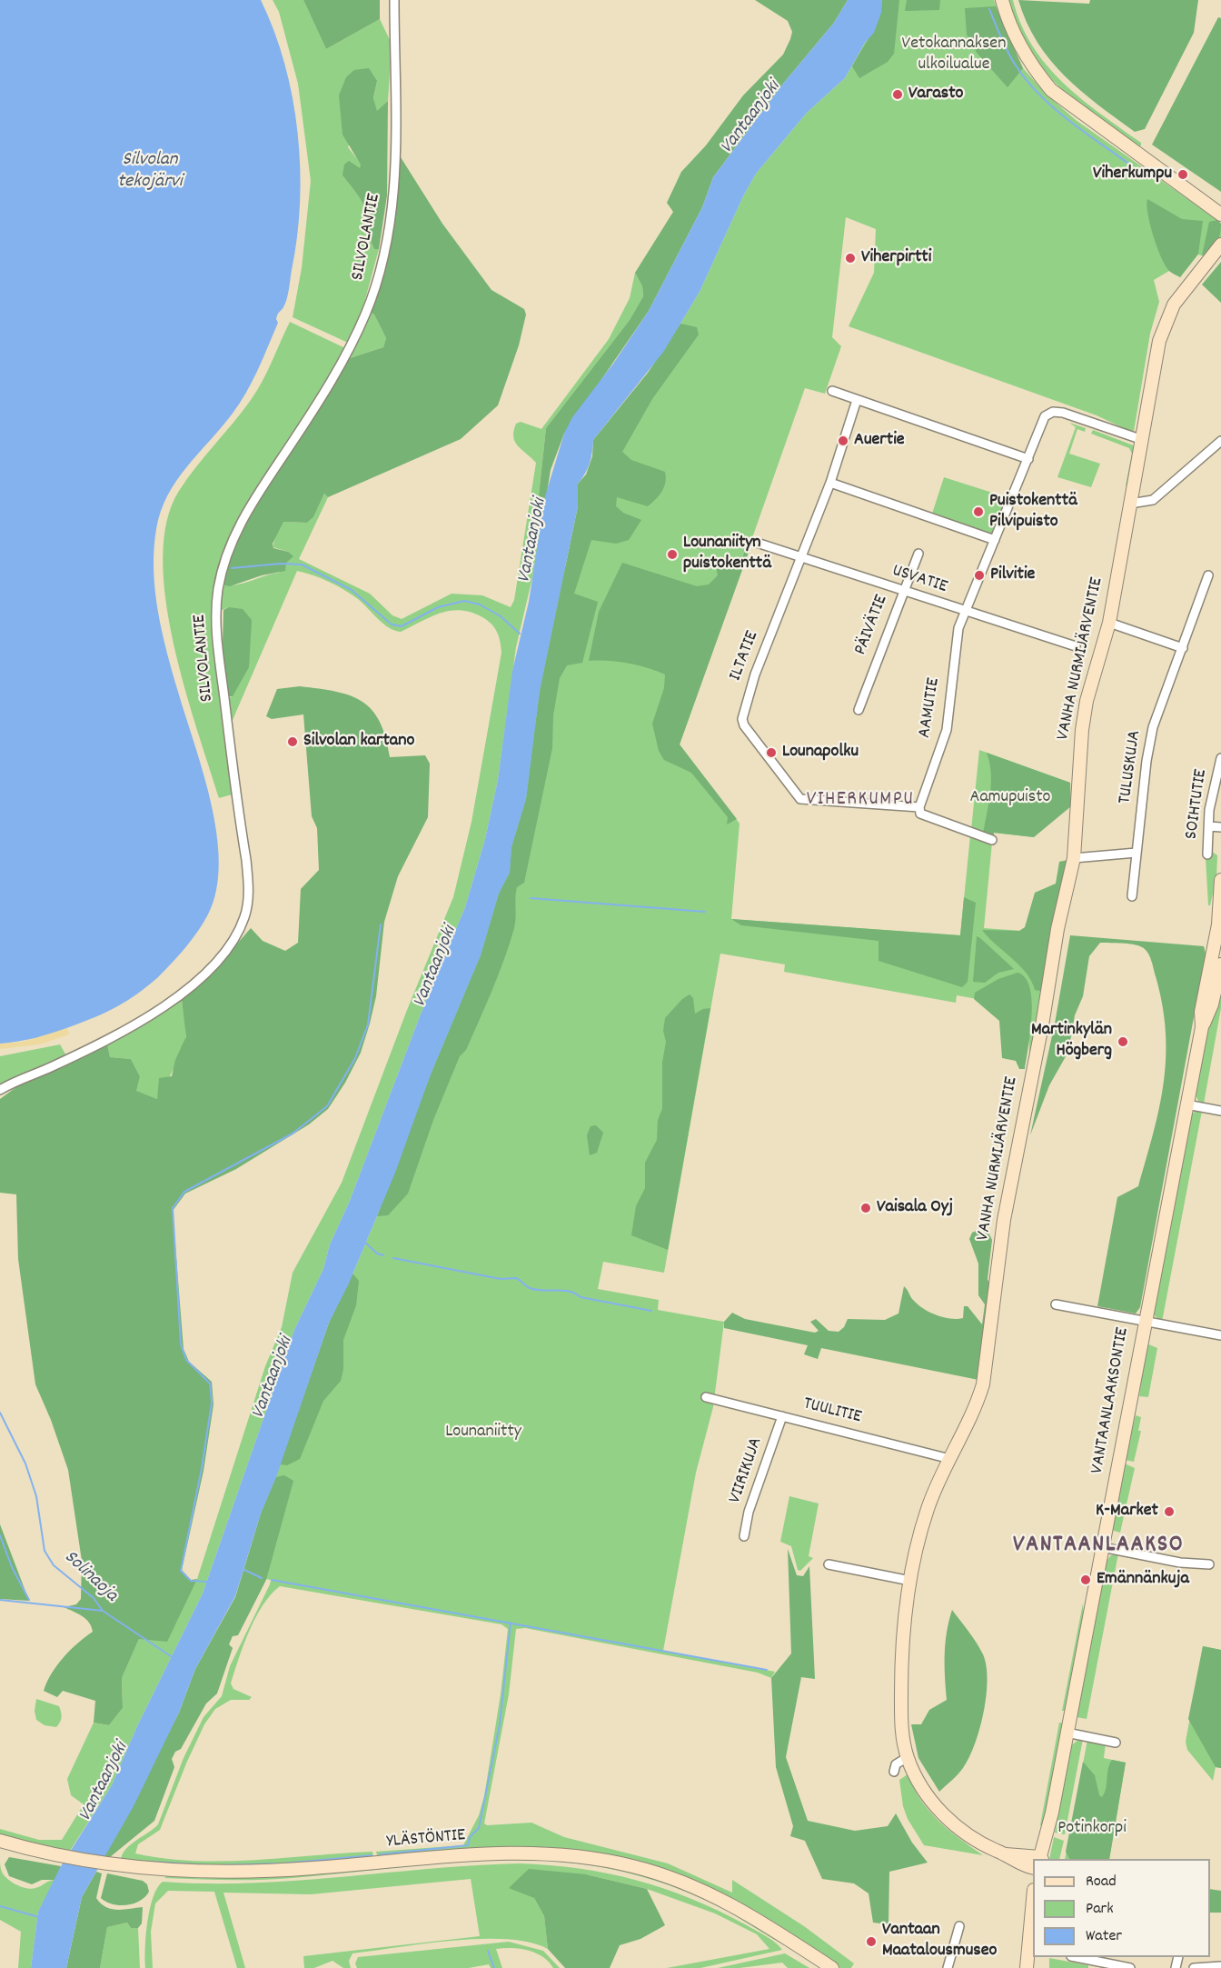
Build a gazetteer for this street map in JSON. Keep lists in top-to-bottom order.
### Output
{
  "streets": {
    "main road": ["VANHA NURMIJÄRVENTIE", "VANTAANLAAKSONTIE", "YLÄSTÖNTIE"],
    "street": [
      "SILVOLANTIE",
      "USVATIE",
      "PÄIVÄTIE",
      "ILTATIE",
      "AAMUTIE",
      "TULUSKUJA",
      "SOIHTUTIE",
      "TUULITIE",
      "VIIRIKUJA"
    ]
  },
  "crossings": [
    ["USVATIE", "PÄIVÄTIE"],
    ["USVATIE", "ILTATIE"],
    ["USVATIE", "AAMUTIE"],
    ["ILTATIE", "AAMUTIE"],
    ["VANHA NURMIJÄRVENTIE", "AAMUTIE"],
    ["VANHA NURMIJÄRVENTIE", "TUULITIE"],
    ["TUULITIE", "VIIRIKUJA"]
  ],
  "districts": ["VIHERKUMPU", "VANTAANLAAKSO"],
  "water": ["Vantaanjoki", "Silvolan tekojärvi", "Solinaoja"],
  "parks": [
    "Vetokannaksen ulkoilualue",
    "Aamupuisto",
    "Lounaniitty",
    "Potinkorpi"
  ],
  "places": [
    "Varasto",
    "Viherkumpu",
    "Viherpirtti",
    "Auertie",
    "Puistokenttä Pilvipuisto",
    "Lounaniityn puistokenttä",
    "Pilvitie",
    "Silvolan kartano",
    "Lounapolku",
    "Martinkylän Högberg",
    "Vaisala Oyj",
    "K-Market",
    "Emännänkuja",
    "Vantaan Maatalousmuseo"
  ],
  "legend": ["Road", "Park", "Water"]
}
